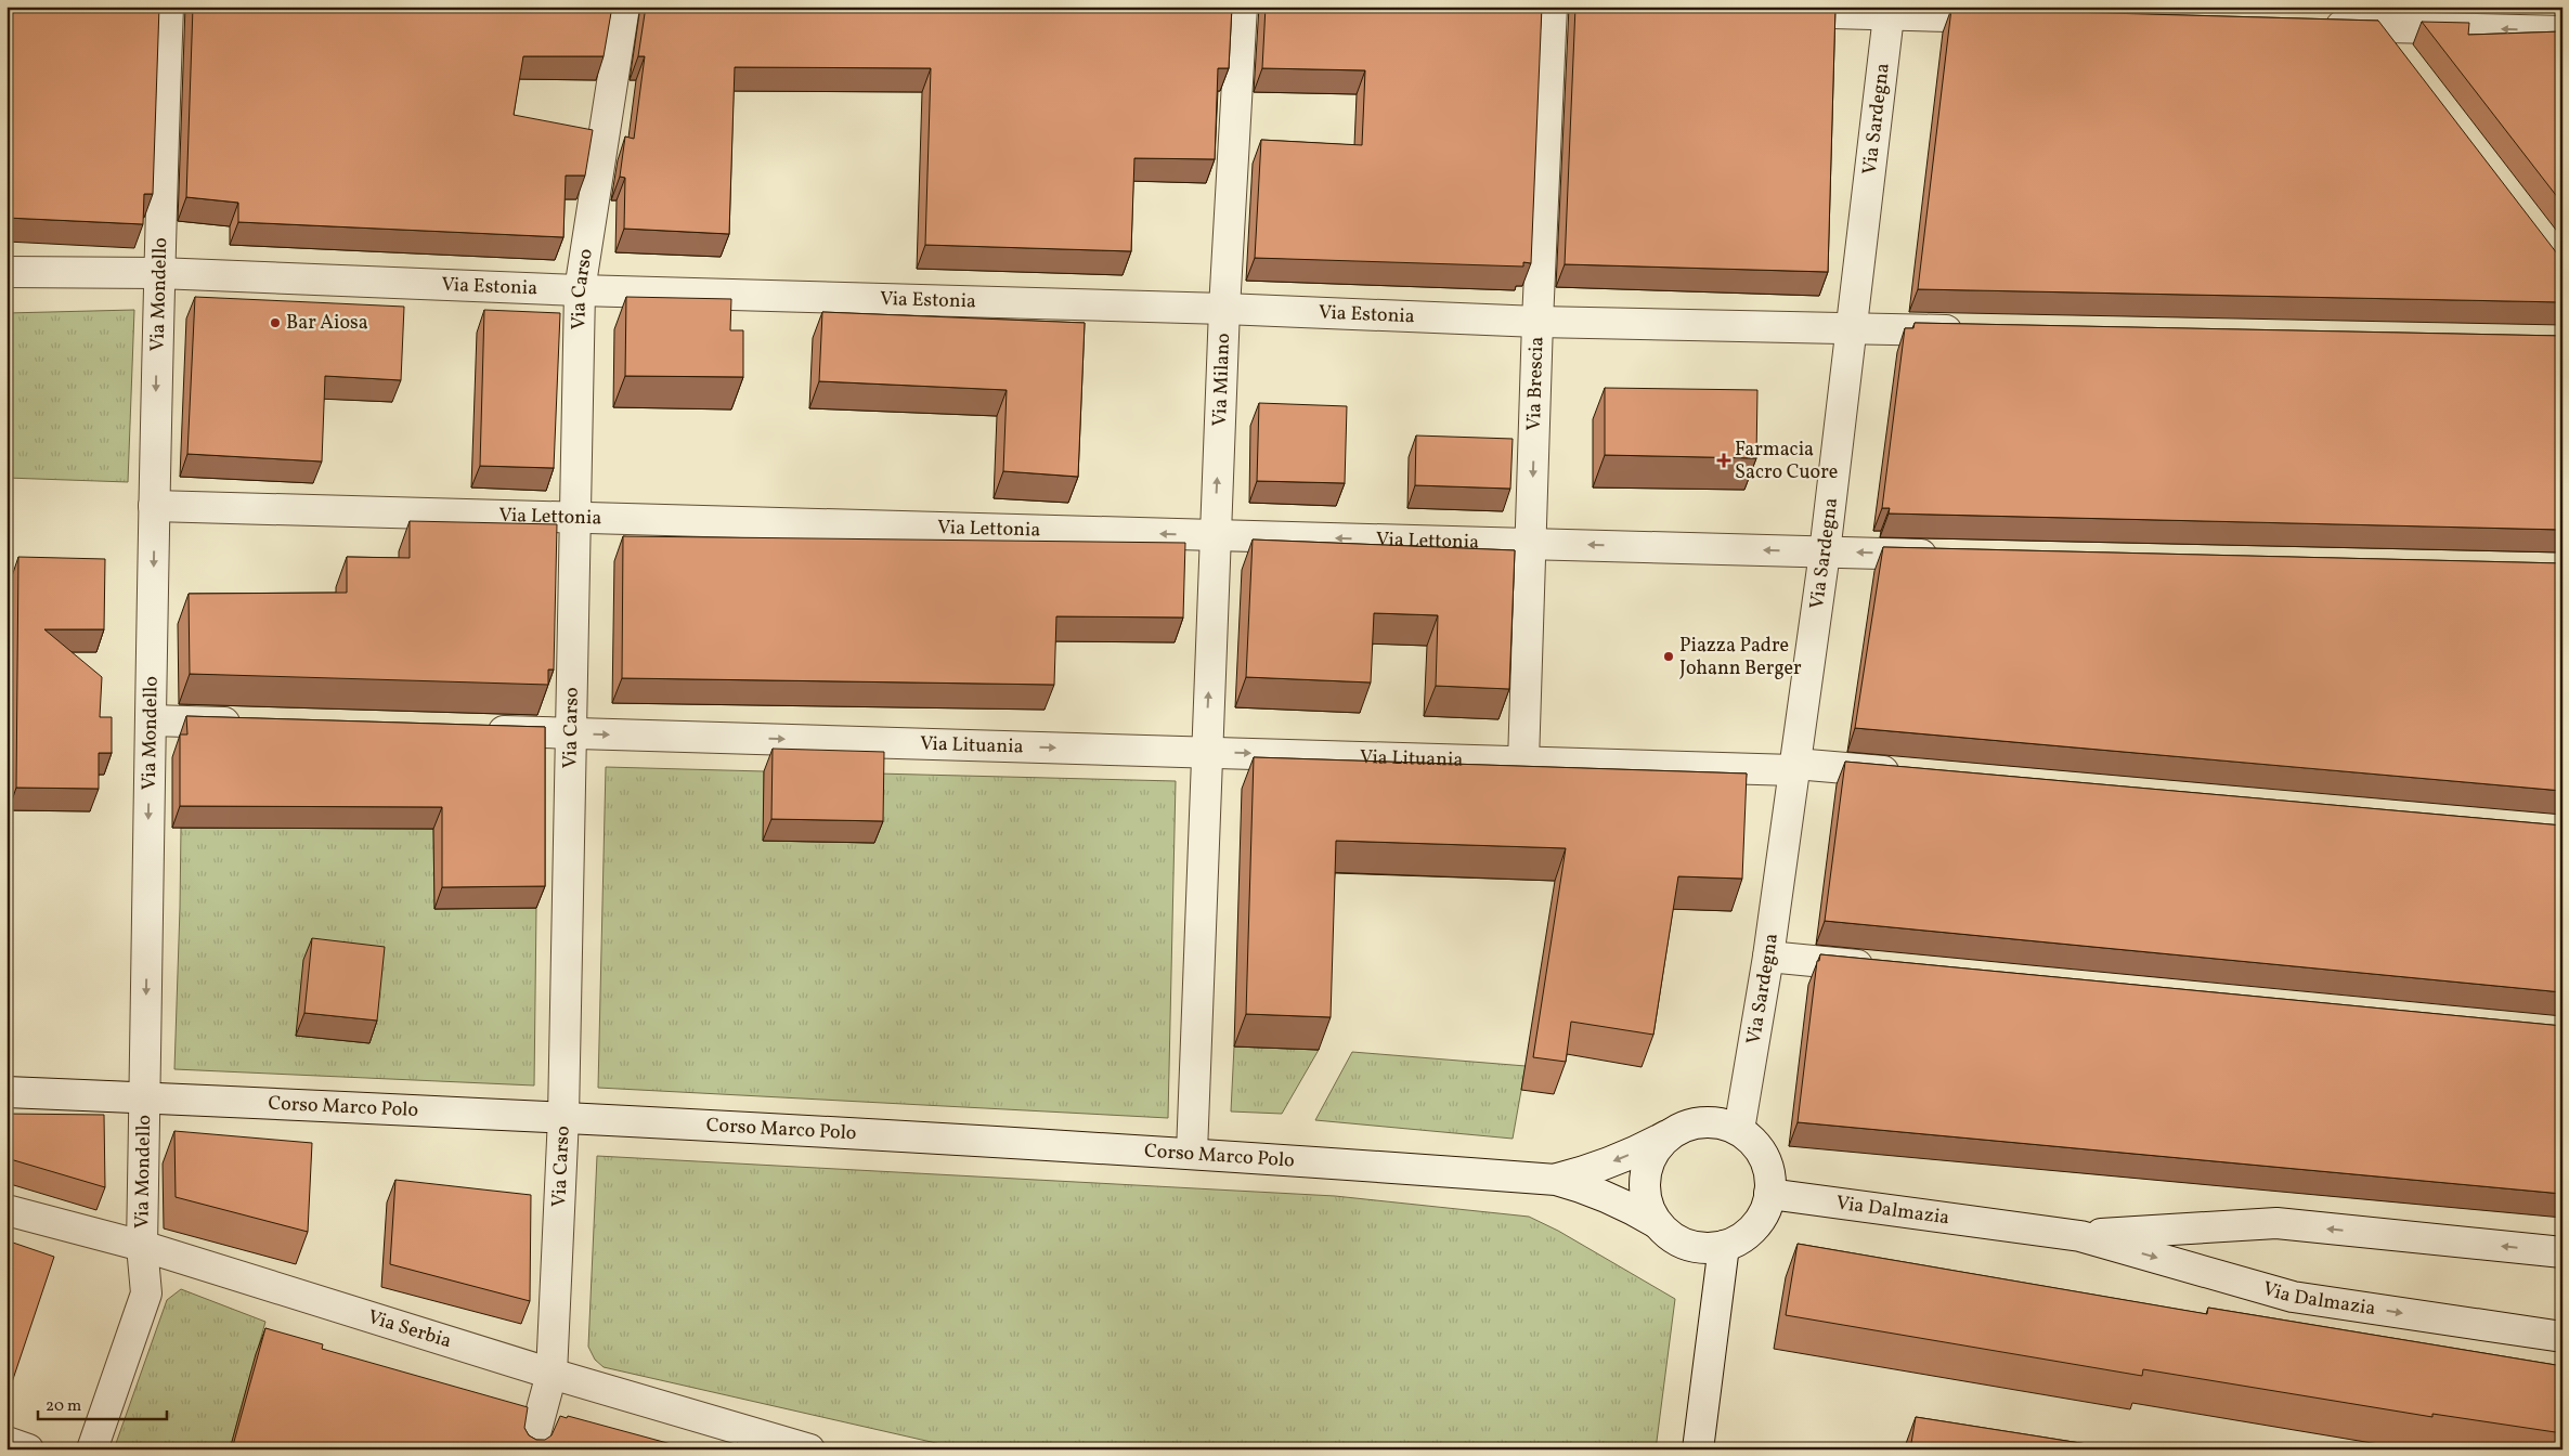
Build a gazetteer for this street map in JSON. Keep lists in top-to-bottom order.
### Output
{
  "streets": {
    "street": [
      "Via Sardegna",
      "Via Estonia",
      "Via Carso",
      "Via Mondello",
      "Via Milano",
      "Via Brescia",
      "Via Lettonia",
      "Via Lituania",
      "Corso Marco Polo",
      "Via Dalmazia",
      "Via Serbia"
    ]
  },
  "crossings": [
    ["Via Sardegna", "Via Estonia"],
    ["Via Sardegna", "Via Lettonia"],
    ["Via Sardegna", "Via Lituania"],
    ["Via Sardegna", "Via Dalmazia"],
    ["Via Estonia", "Via Carso"],
    ["Via Estonia", "Via Mondello"],
    ["Via Estonia", "Via Milano"],
    ["Via Estonia", "Via Brescia"],
    ["Via Carso", "Via Lettonia"],
    ["Via Carso", "Via Lituania"],
    ["Via Carso", "Corso Marco Polo"],
    ["Via Carso", "Via Serbia"],
    ["Via Mondello", "Via Lettonia"],
    ["Via Mondello", "Corso Marco Polo"],
    ["Via Mondello", "Via Serbia"],
    ["Via Milano", "Via Lettonia"],
    ["Via Milano", "Via Lituania"],
    ["Via Milano", "Corso Marco Polo"],
    ["Via Brescia", "Via Lettonia"],
    ["Via Brescia", "Via Lituania"]
  ],
  "one_way": [
    "Via Mondello",
    "Via Milano",
    "Via Lettonia",
    "Via Lituania"
  ],
  "places": {
    "other": ["Bar Aiosa", "Piazza Padre Johann Berger"],
    "health": ["Farmacia Sacro Cuore"]
  },
  "scale_bar": "20 m"
}
